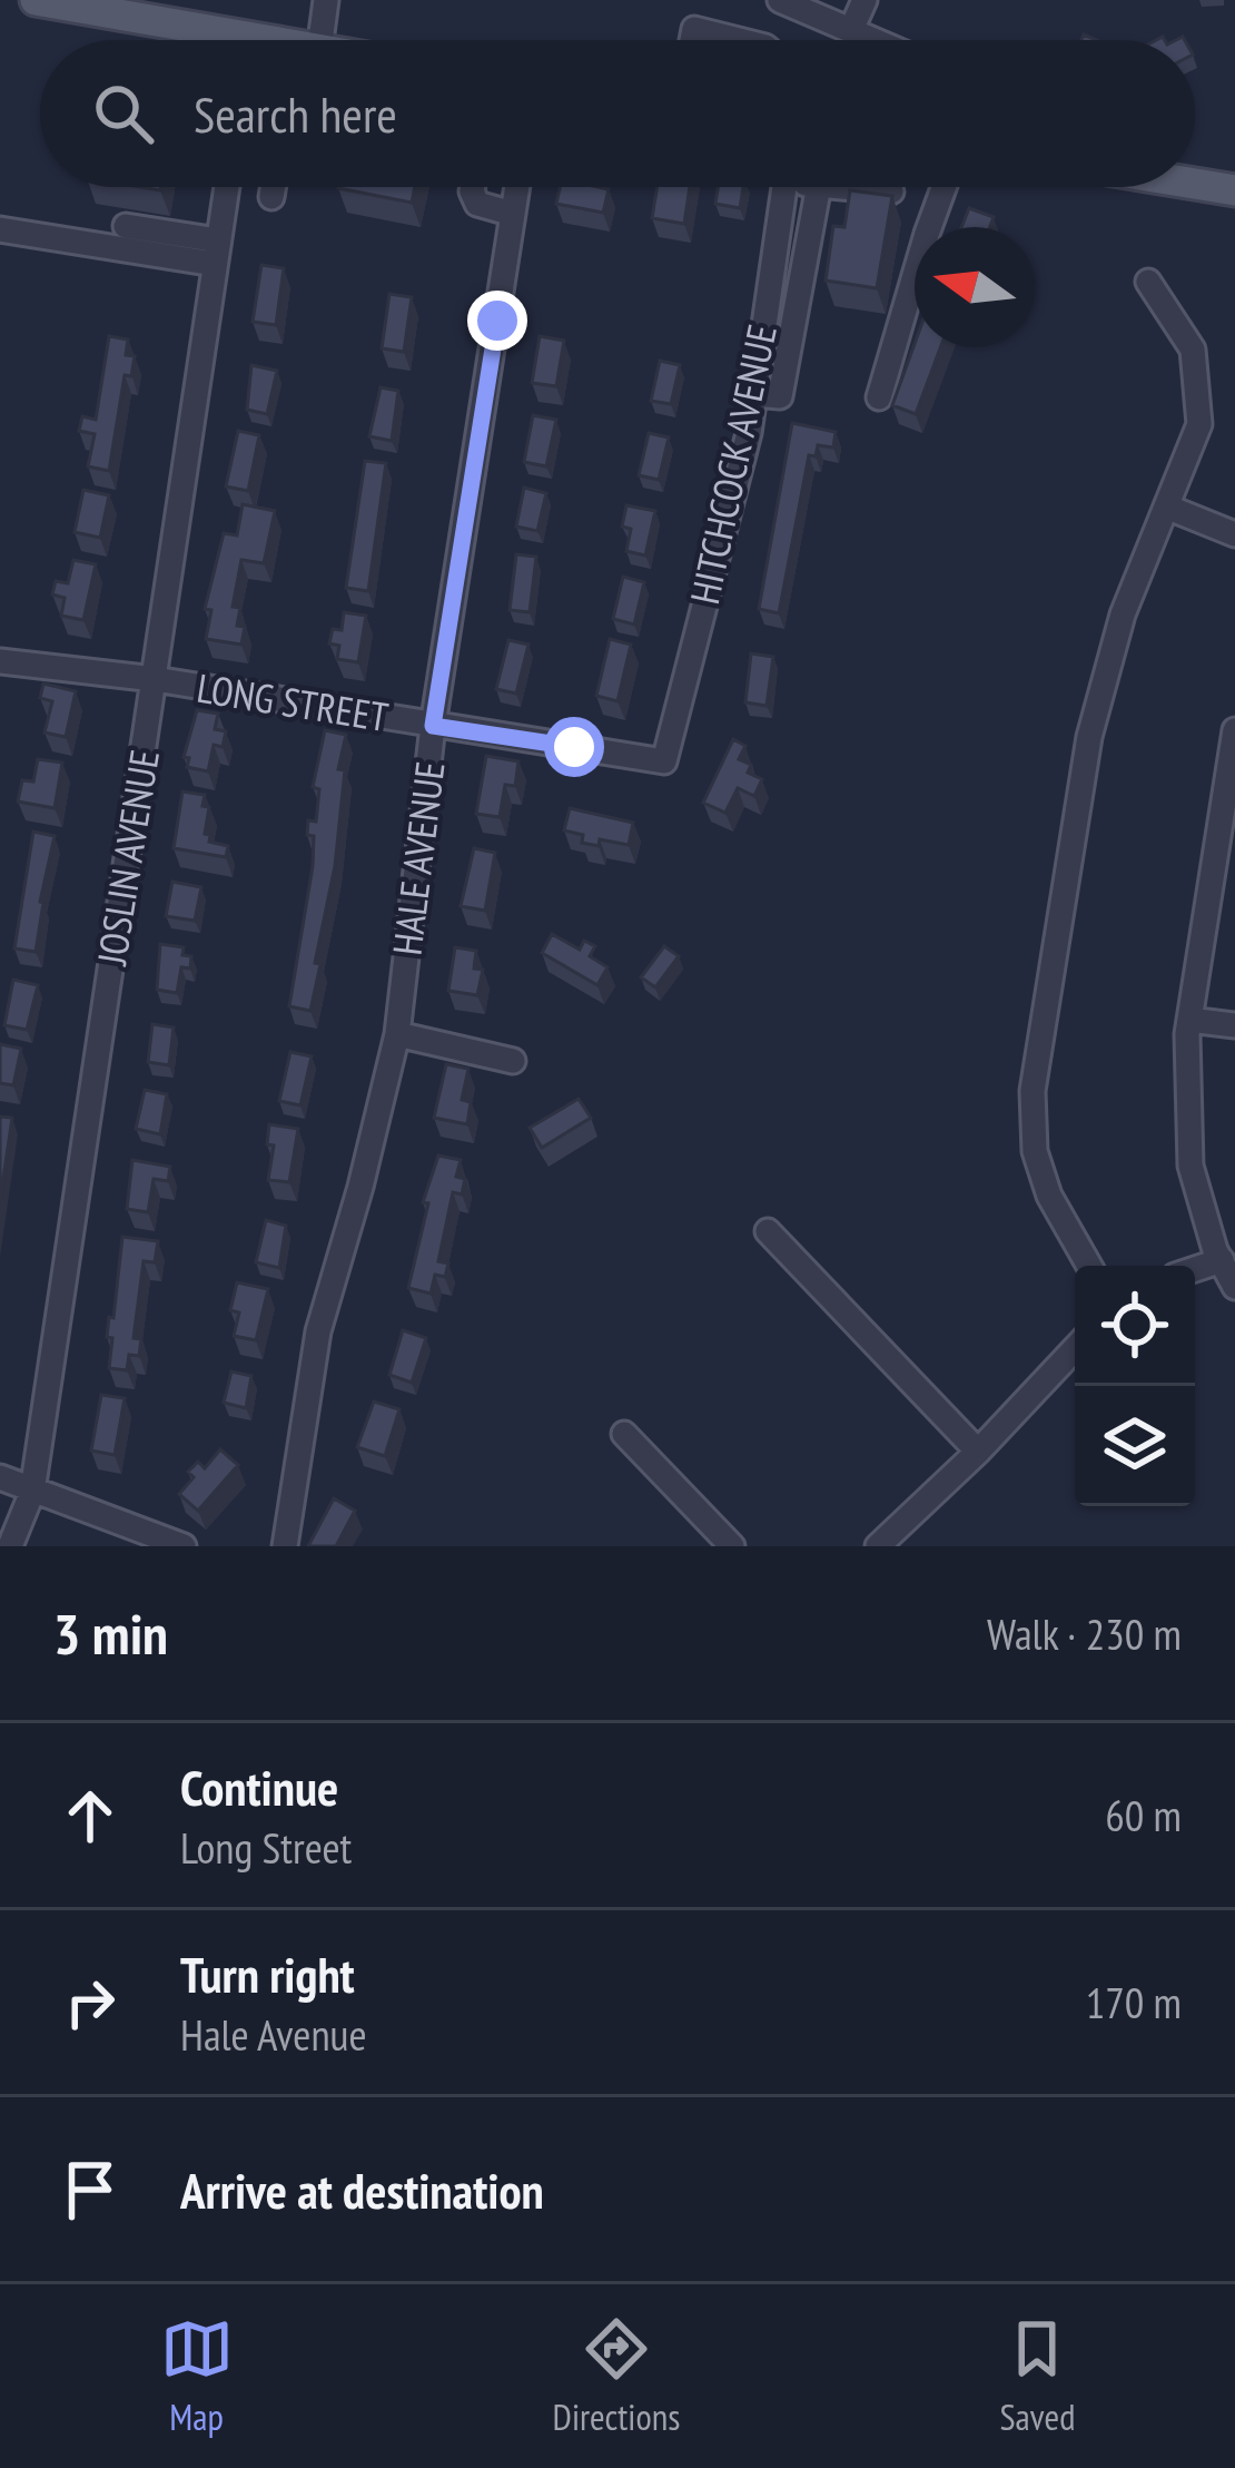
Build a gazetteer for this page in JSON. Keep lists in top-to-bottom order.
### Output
{
  "streets": {
    "street": [
      "HITCHCOCK AVENUE",
      "LONG STREET",
      "JOSLIN AVENUE",
      "HALE AVENUE"
    ]
  },
  "crossings": [
    ["HITCHCOCK AVENUE", "LONG STREET"],
    ["LONG STREET", "JOSLIN AVENUE"],
    ["LONG STREET", "HALE AVENUE"]
  ],
  "north": "left",
  "page": {
    "search": "Search here",
    "heading": ["3 min", "Walk · 230 m"],
    "list": [
      ["Continue", "Long Street", "60 m"],
      ["Turn right", "Hale Avenue", "170 m"],
      "Arrive at destination"
    ],
    "nav": ["Map", "Directions", "Saved"]
  }
}
